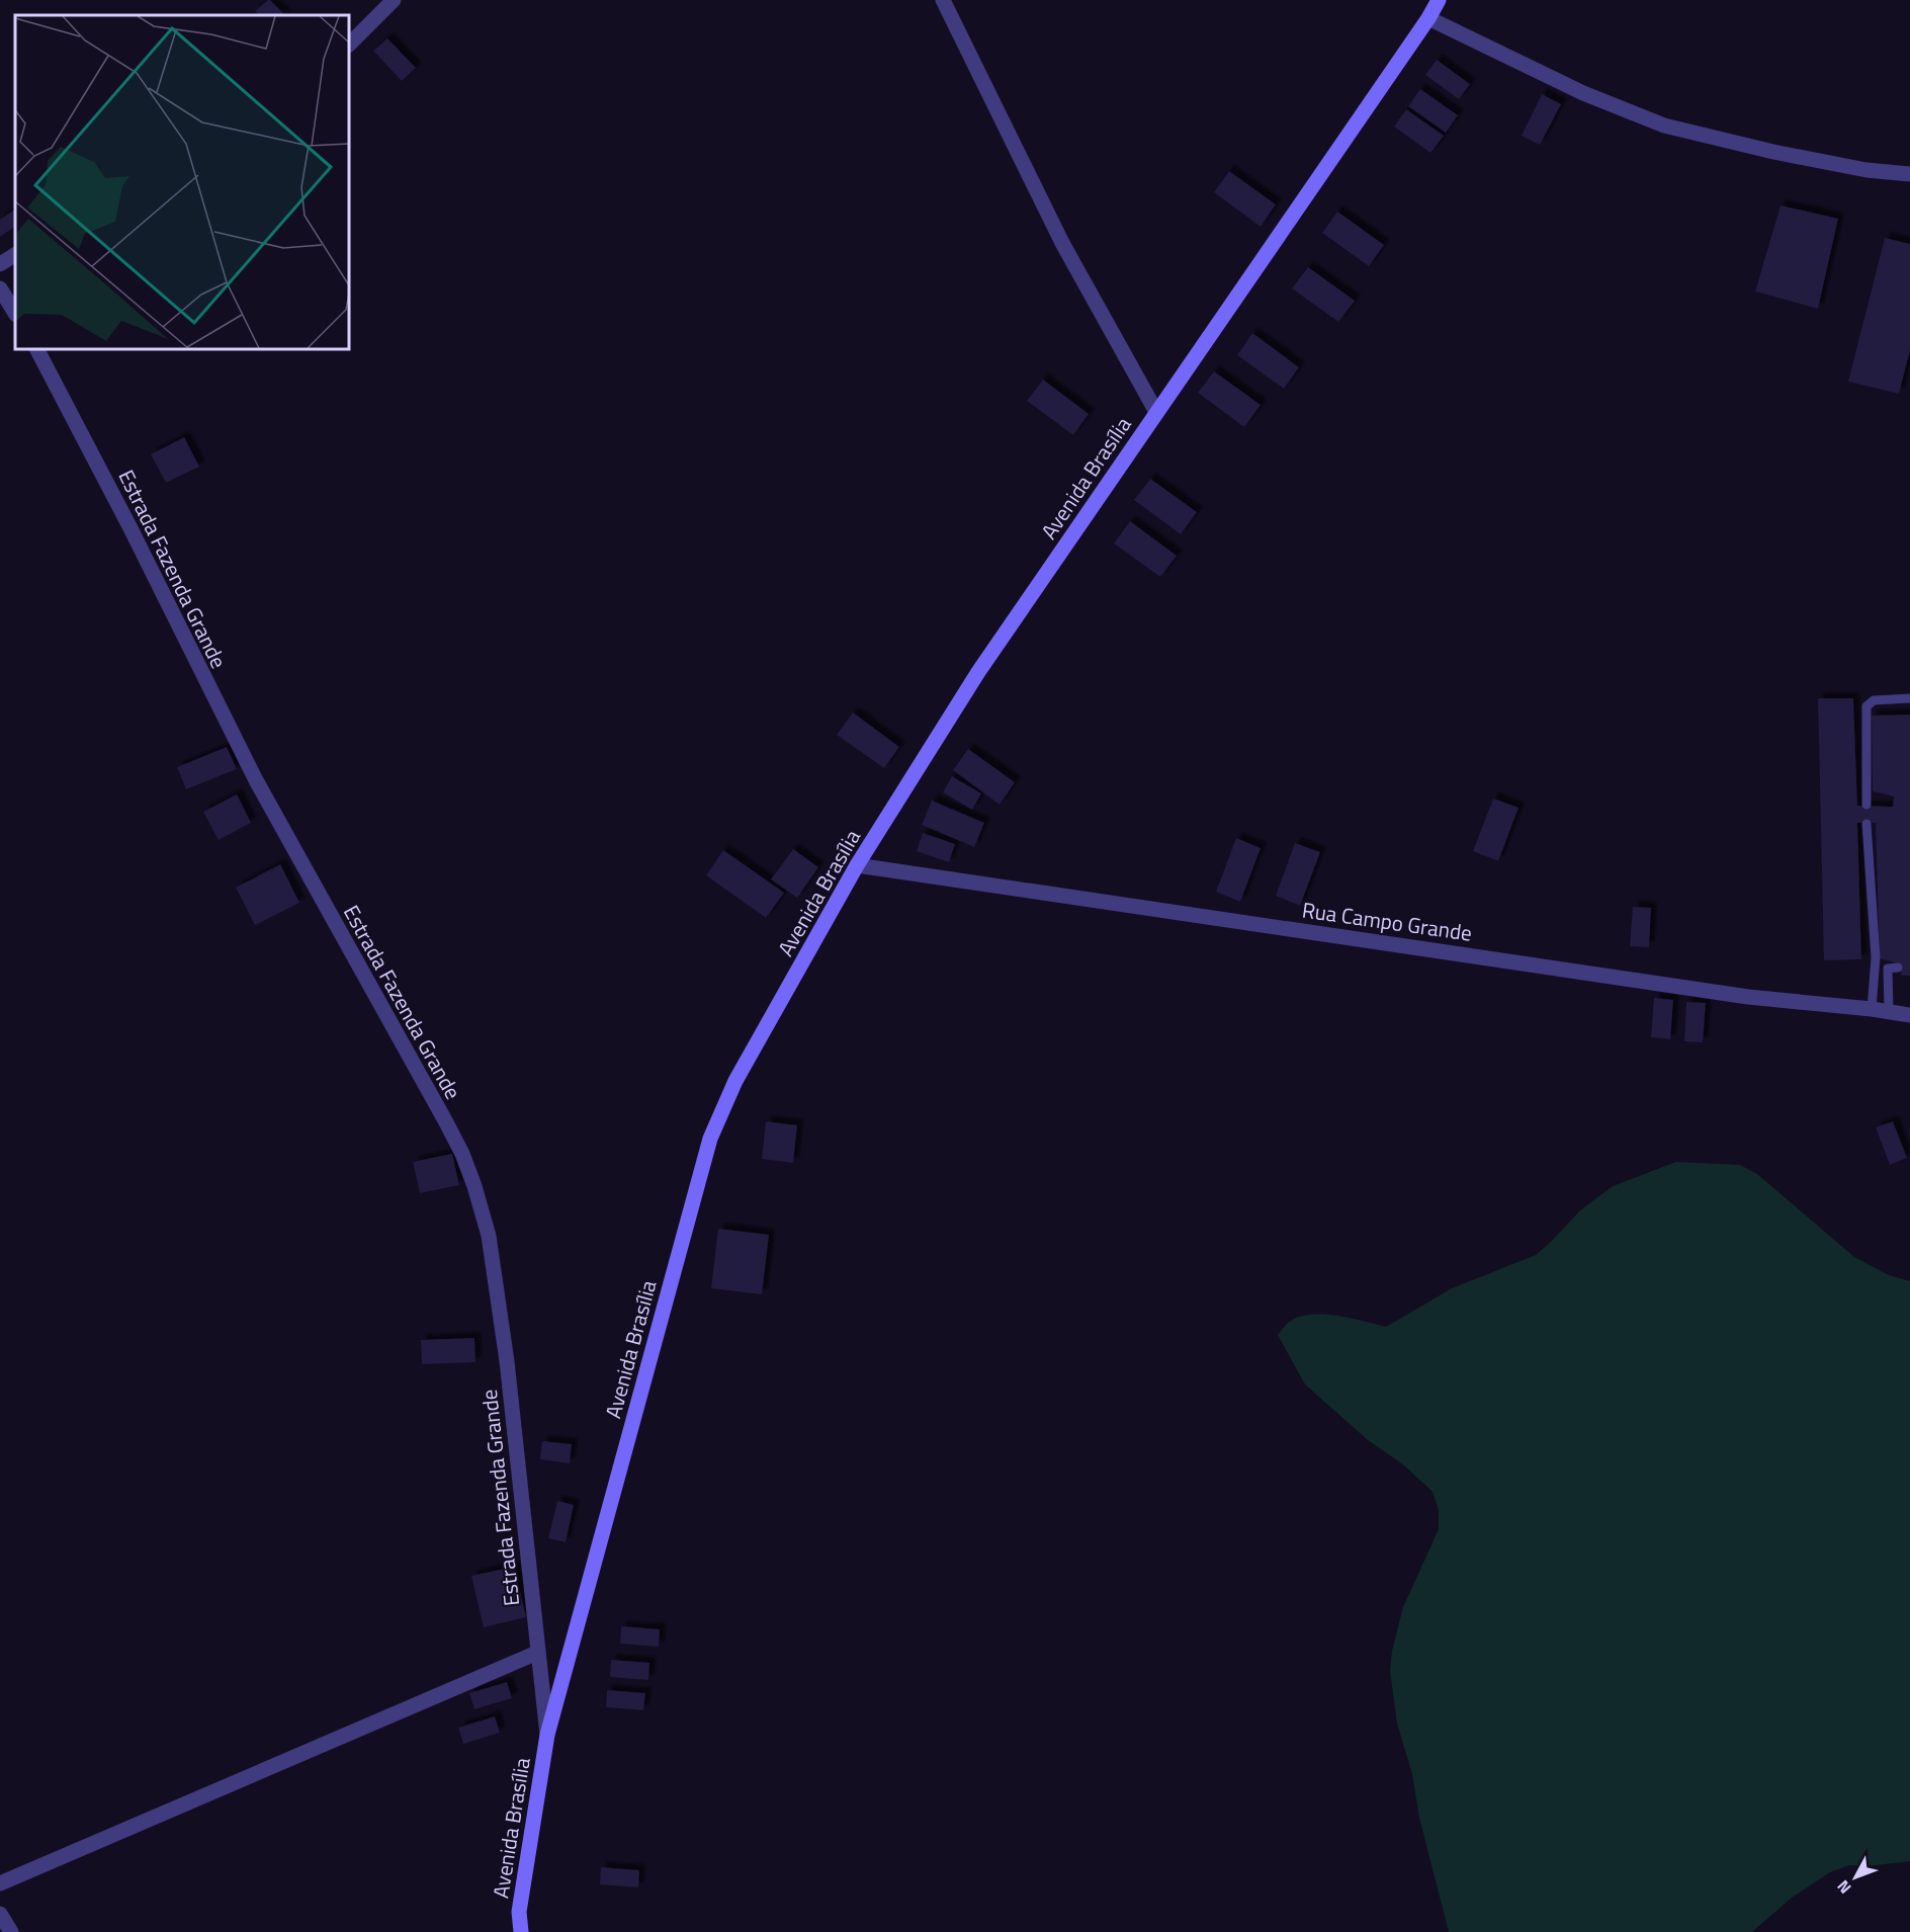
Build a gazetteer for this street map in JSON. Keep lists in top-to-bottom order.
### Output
{
  "streets": {
    "main road": ["Avenida Brasília"],
    "street": ["Estrada Fazenda Grande", "Rua Campo Grande"]
  },
  "crossings": [
    ["Avenida Brasília", "Estrada Fazenda Grande"],
    ["Avenida Brasília", "Rua Campo Grande"]
  ],
  "north": "bottom left"
}
